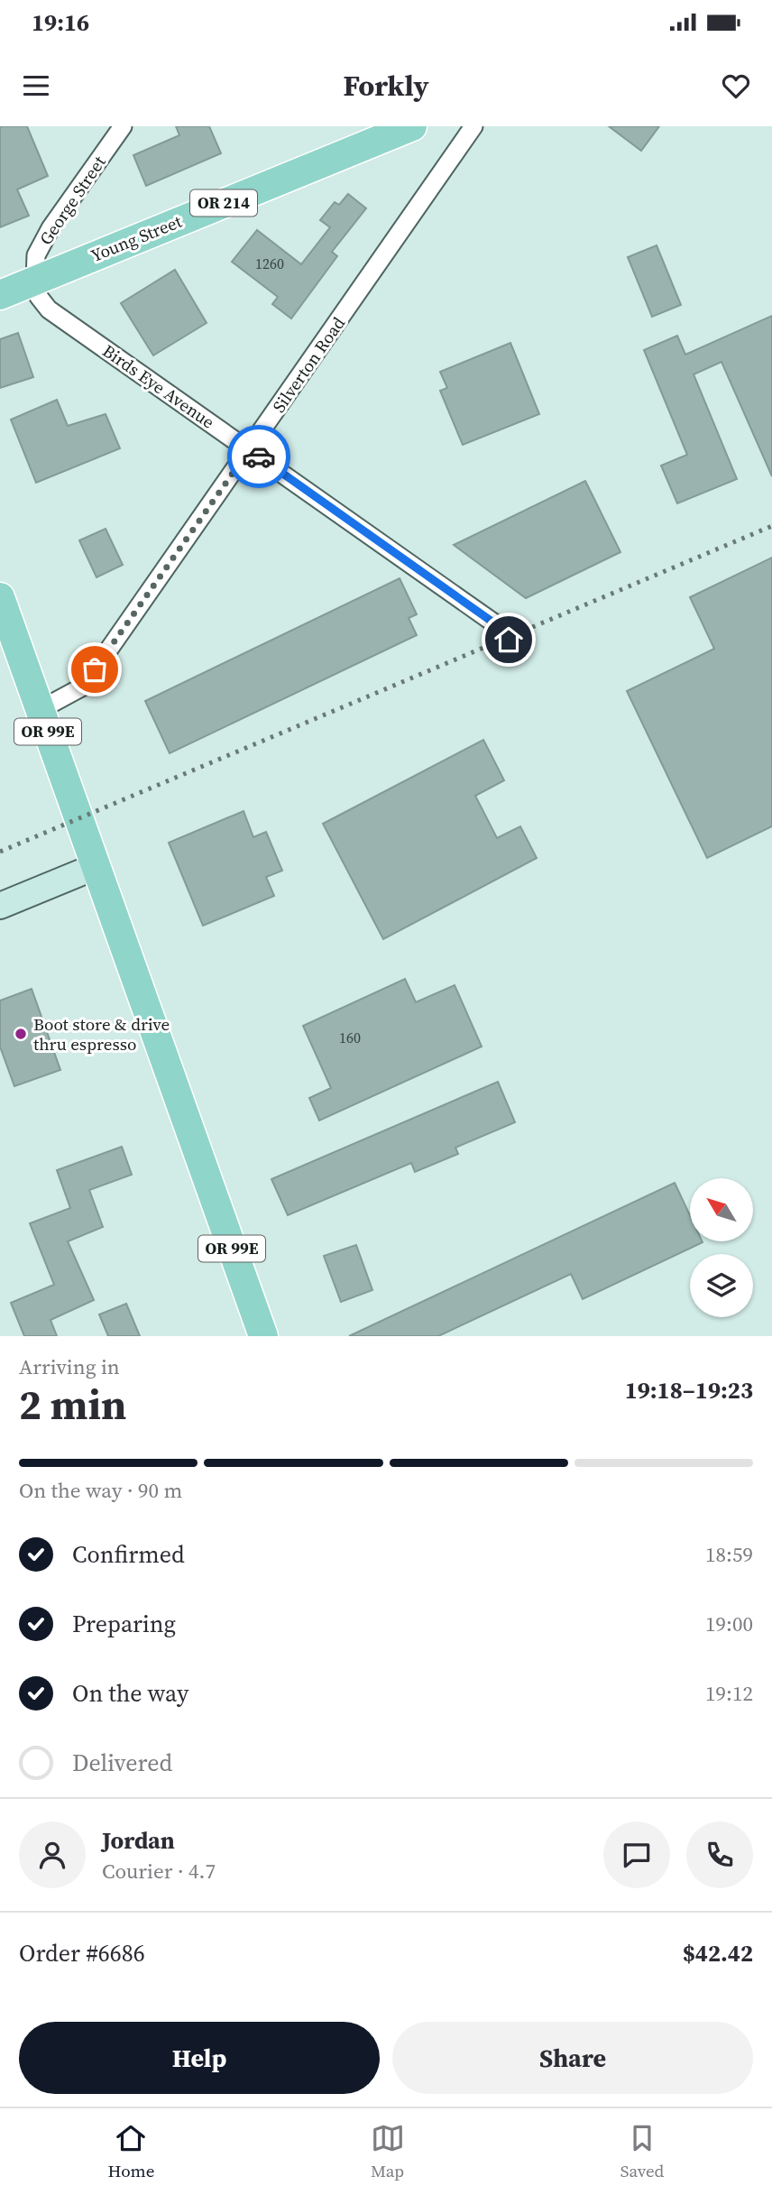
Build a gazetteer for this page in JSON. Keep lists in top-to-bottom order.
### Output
{
  "streets": {
    "main road": ["OR 214", "Young Street", "OR 99E"],
    "street": ["George Street", "Silverton Road", "Birds Eye Avenue"]
  },
  "crossings": [
    ["George Street", "Young Street"],
    ["George Street", "Birds Eye Avenue"],
    ["Young Street", "Birds Eye Avenue"],
    ["Silverton Road", "Birds Eye Avenue"],
    ["Silverton Road", "OR 99E"]
  ],
  "places": ["Boot store & drive thru espresso"],
  "house_numbers": ["1260", "160"],
  "north": "top left",
  "page": {
    "status": "19:16",
    "header": "Forkly",
    "heading": ["2 min", "Arriving in", "19:18–19:23"],
    "panel": [
      "Jordan",
      "Courier · 4.7",
      "Order #6686",
      "$42.42"
    ],
    "bar": "On the way · 90 m",
    "list": [
      ["Confirmed", "18:59"],
      ["Preparing", "19:00"],
      ["On the way", "19:12"],
      "Delivered"
    ],
    "buttons": ["Help", "Share"],
    "tabs": ["Home", "Map", "Saved"]
  }
}
